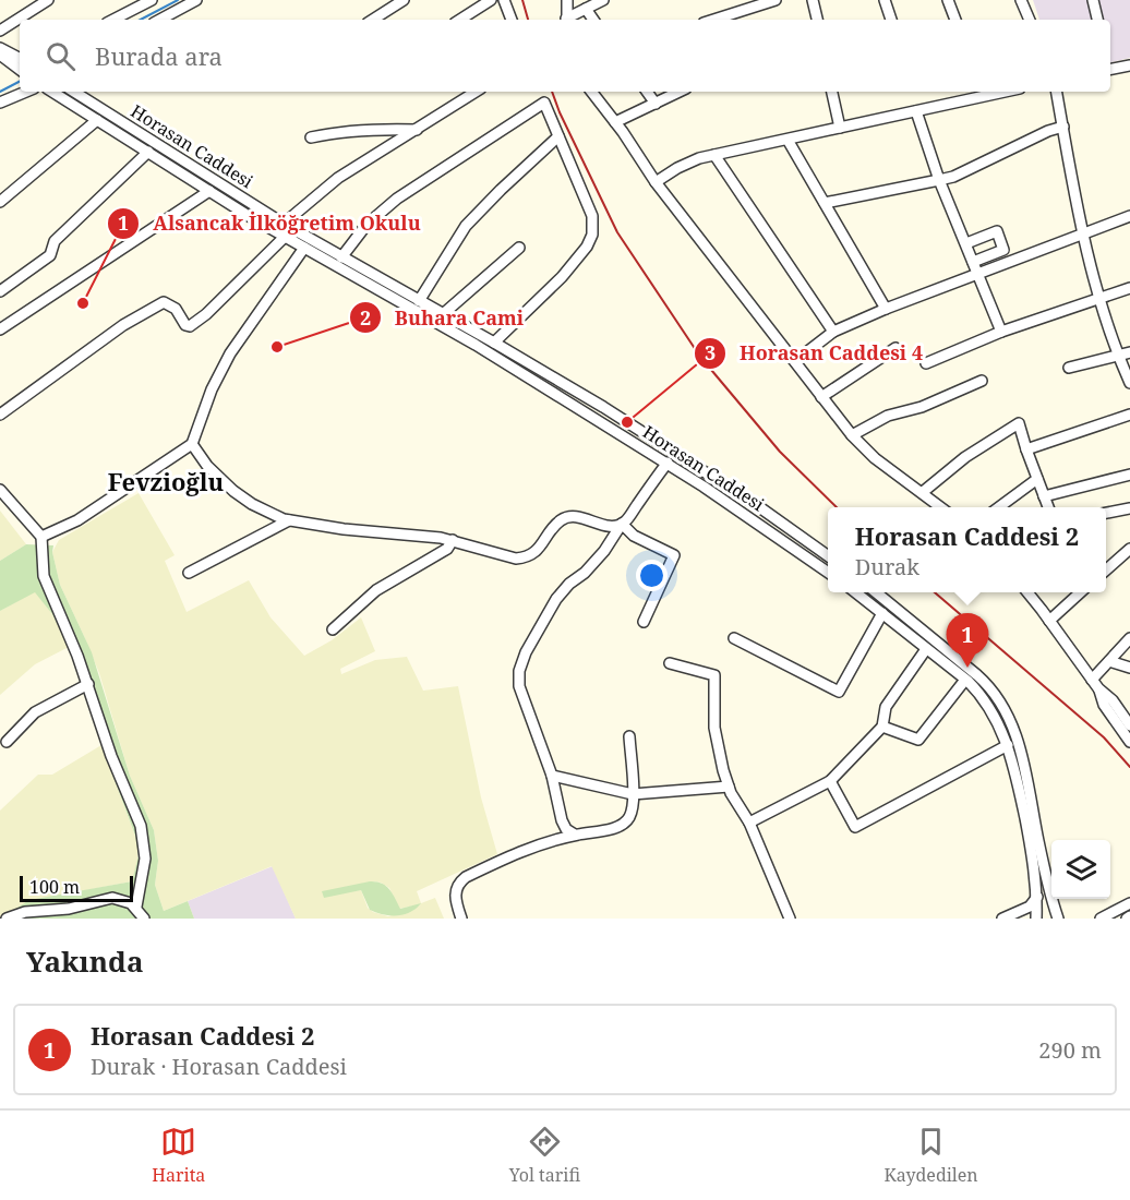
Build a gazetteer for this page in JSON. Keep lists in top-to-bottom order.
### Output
{
  "streets": {
    "street": ["Horasan Caddesi"]
  },
  "districts": ["Fevzioğlu"],
  "places": ["Alsancak İlköğretim Okulu", "Buhara Cami", "Horasan Caddesi 4"],
  "scale_bar": "100 m",
  "page": {
    "search": "Burada ara",
    "popup": ["Horasan Caddesi 2", "Durak"],
    "pins": "1",
    "scale": "100 m",
    "heading": "Yakında",
    "list": [
      {
        "mark": "1",
        "name": "Horasan Caddesi 2",
        "note": "Durak · Horasan Caddesi",
        "value": "290 m"
      }
    ],
    "nav": ["Harita", "Yol tarifi", "Kaydedilen"]
  }
}
